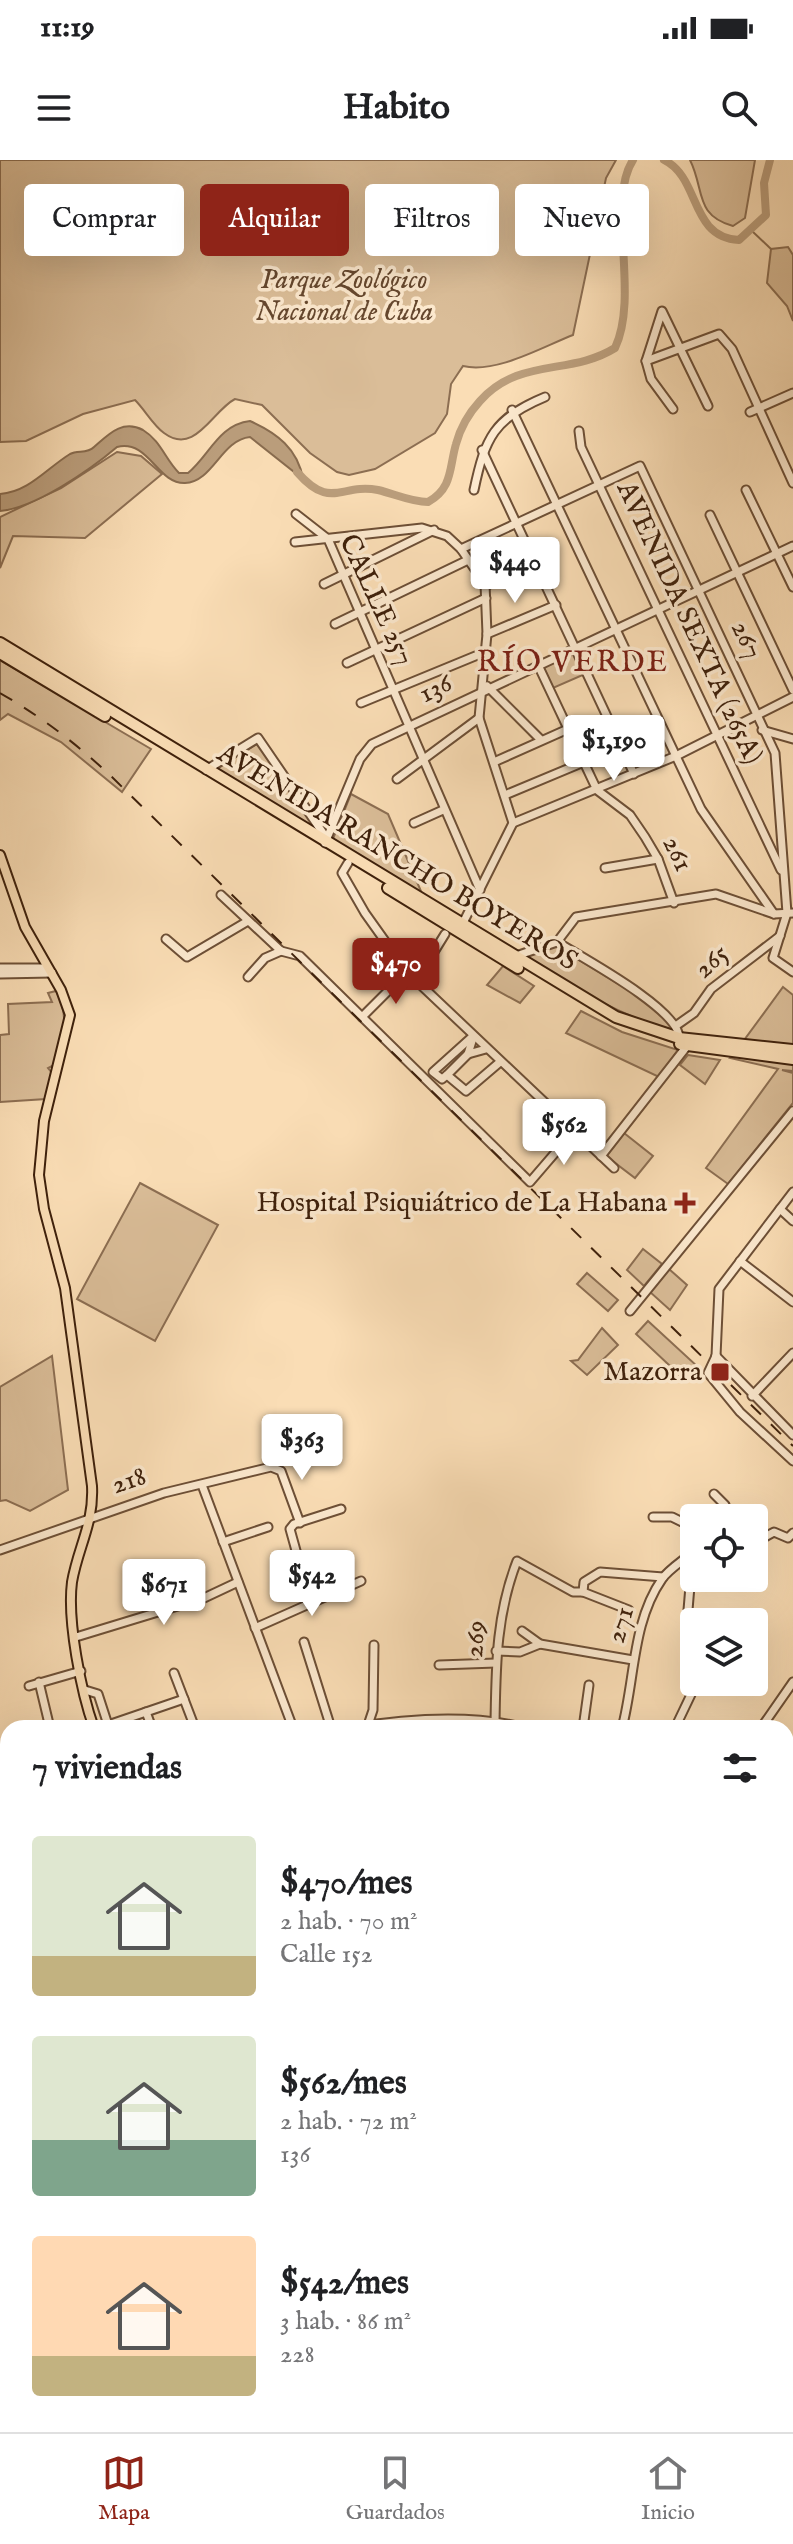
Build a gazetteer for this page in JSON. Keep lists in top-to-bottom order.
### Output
{
  "streets": {
    "highway": ["AVENIDA RANCHO BOYEROS"],
    "street": [
      "CALLE 257",
      "AVENIDA SEXTA (265A)",
      "267",
      "136",
      "261",
      "265",
      "218",
      "271",
      "269"
    ]
  },
  "crossings": [
    ["CALLE 257", "136"],
    ["AVENIDA SEXTA (265A)", "267"],
    ["AVENIDA SEXTA (265A)", "136"],
    ["267", "136"],
    ["267", "265"],
    ["136", "261"],
    ["136", "AVENIDA RANCHO BOYEROS"]
  ],
  "districts": ["RÍO VERDE"],
  "parks": ["Parque Zoológico Nacional de Cuba"],
  "places": {
    "health": ["Hospital Psiquiátrico de La Habana"],
    "transit": ["Mazorra"]
  },
  "page": {
    "status": "11:19",
    "header": "Habito",
    "chip": [
      "Comprar",
      "Alquilar",
      "Filtros",
      "Nuevo"
    ],
    "price": [
      "$440",
      "$1,190",
      "$470",
      "$562",
      "$363",
      "$542",
      "$671"
    ],
    "heading": "7 viviendas",
    "list": [
      {
        "name": "$470/mes",
        "note": "2 hab. · 70 m² · Calle 152"
      },
      {
        "name": "$562/mes",
        "note": "2 hab. · 72 m² · 136"
      },
      {
        "name": "$542/mes",
        "note": "3 hab. · 86 m² · 228"
      }
    ],
    "tabs": ["Mapa", "Guardados", "Inicio"]
  }
}
